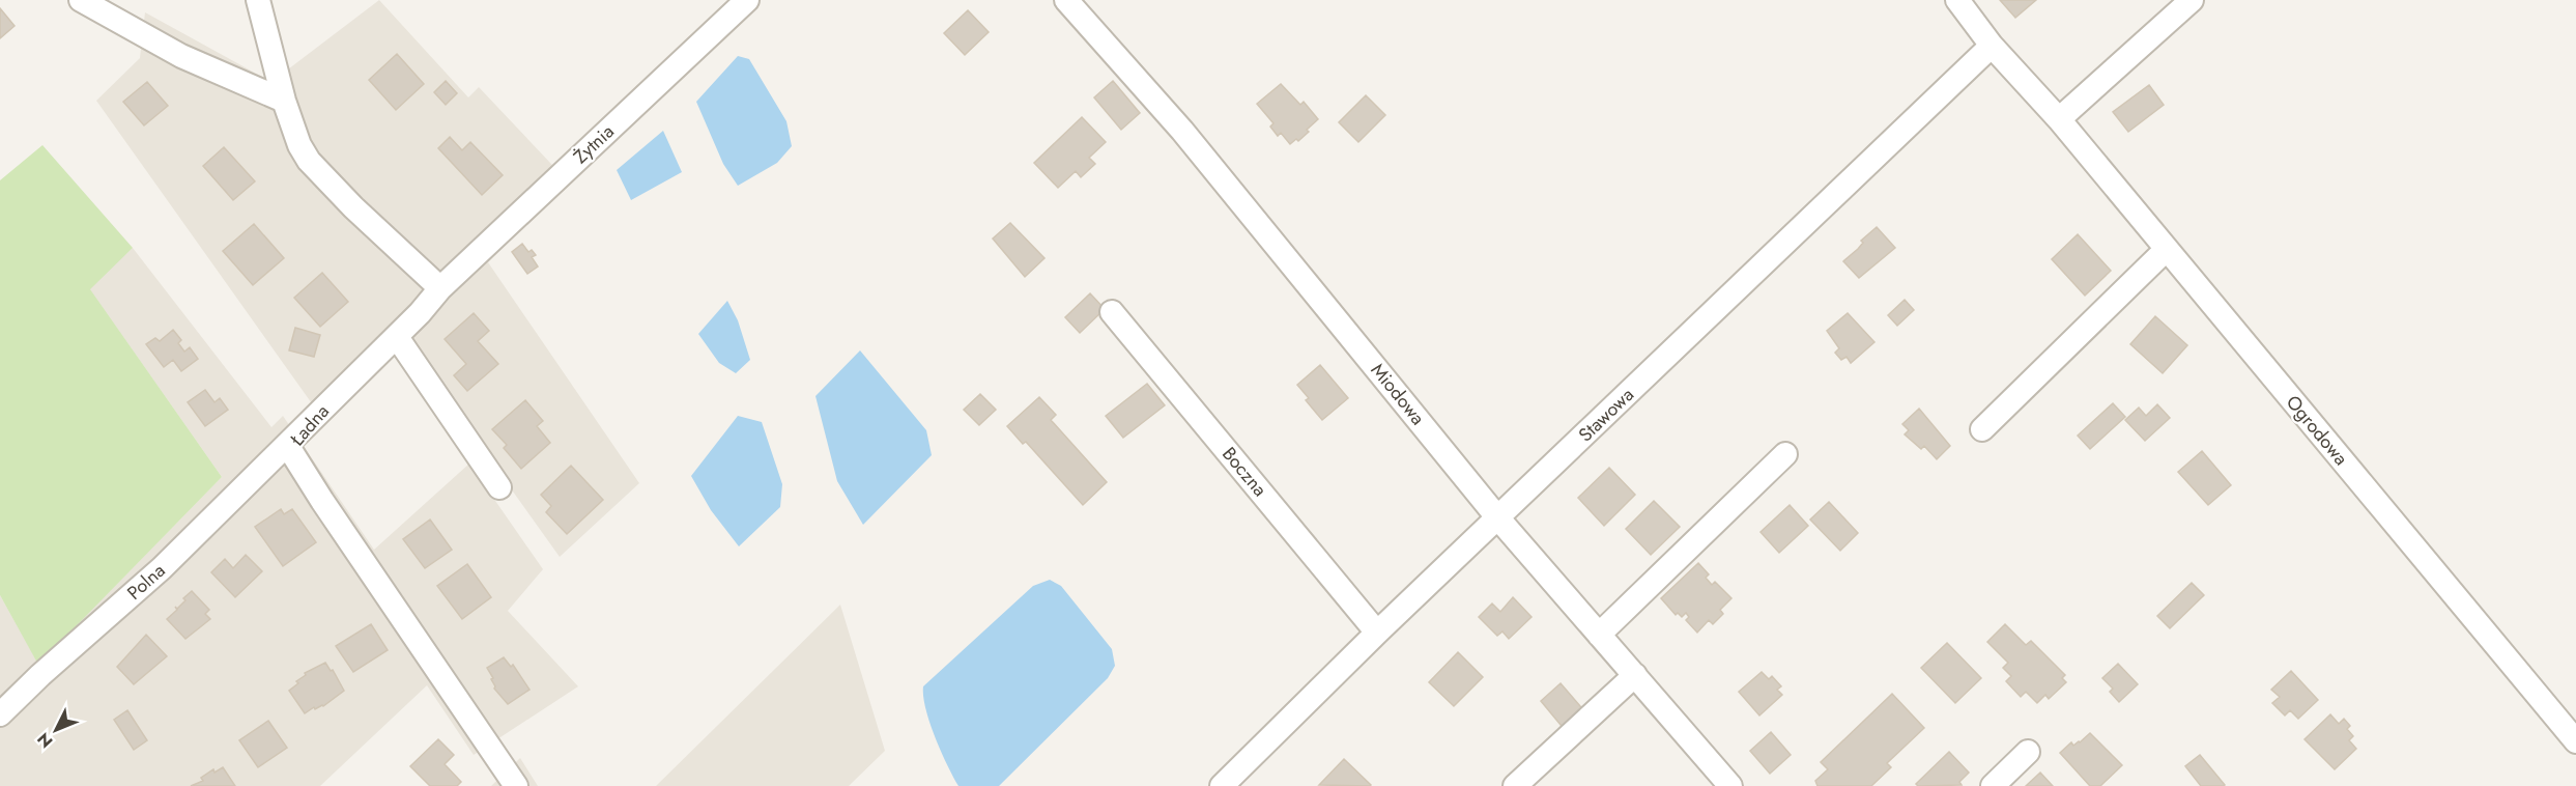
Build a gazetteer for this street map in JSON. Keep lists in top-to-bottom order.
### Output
{
  "streets": {
    "street": [
      "Żytnia",
      "Miodowa",
      "Stawowa",
      "Ładna",
      "Ogrodowa",
      "Boczna",
      "Polna"
    ]
  },
  "crossings": [
    ["Żytnia", "Ładna"],
    ["Miodowa", "Stawowa"],
    ["Stawowa", "Ogrodowa"],
    ["Stawowa", "Boczna"],
    ["Ładna", "Polna"]
  ],
  "north": "bottom left"
}
